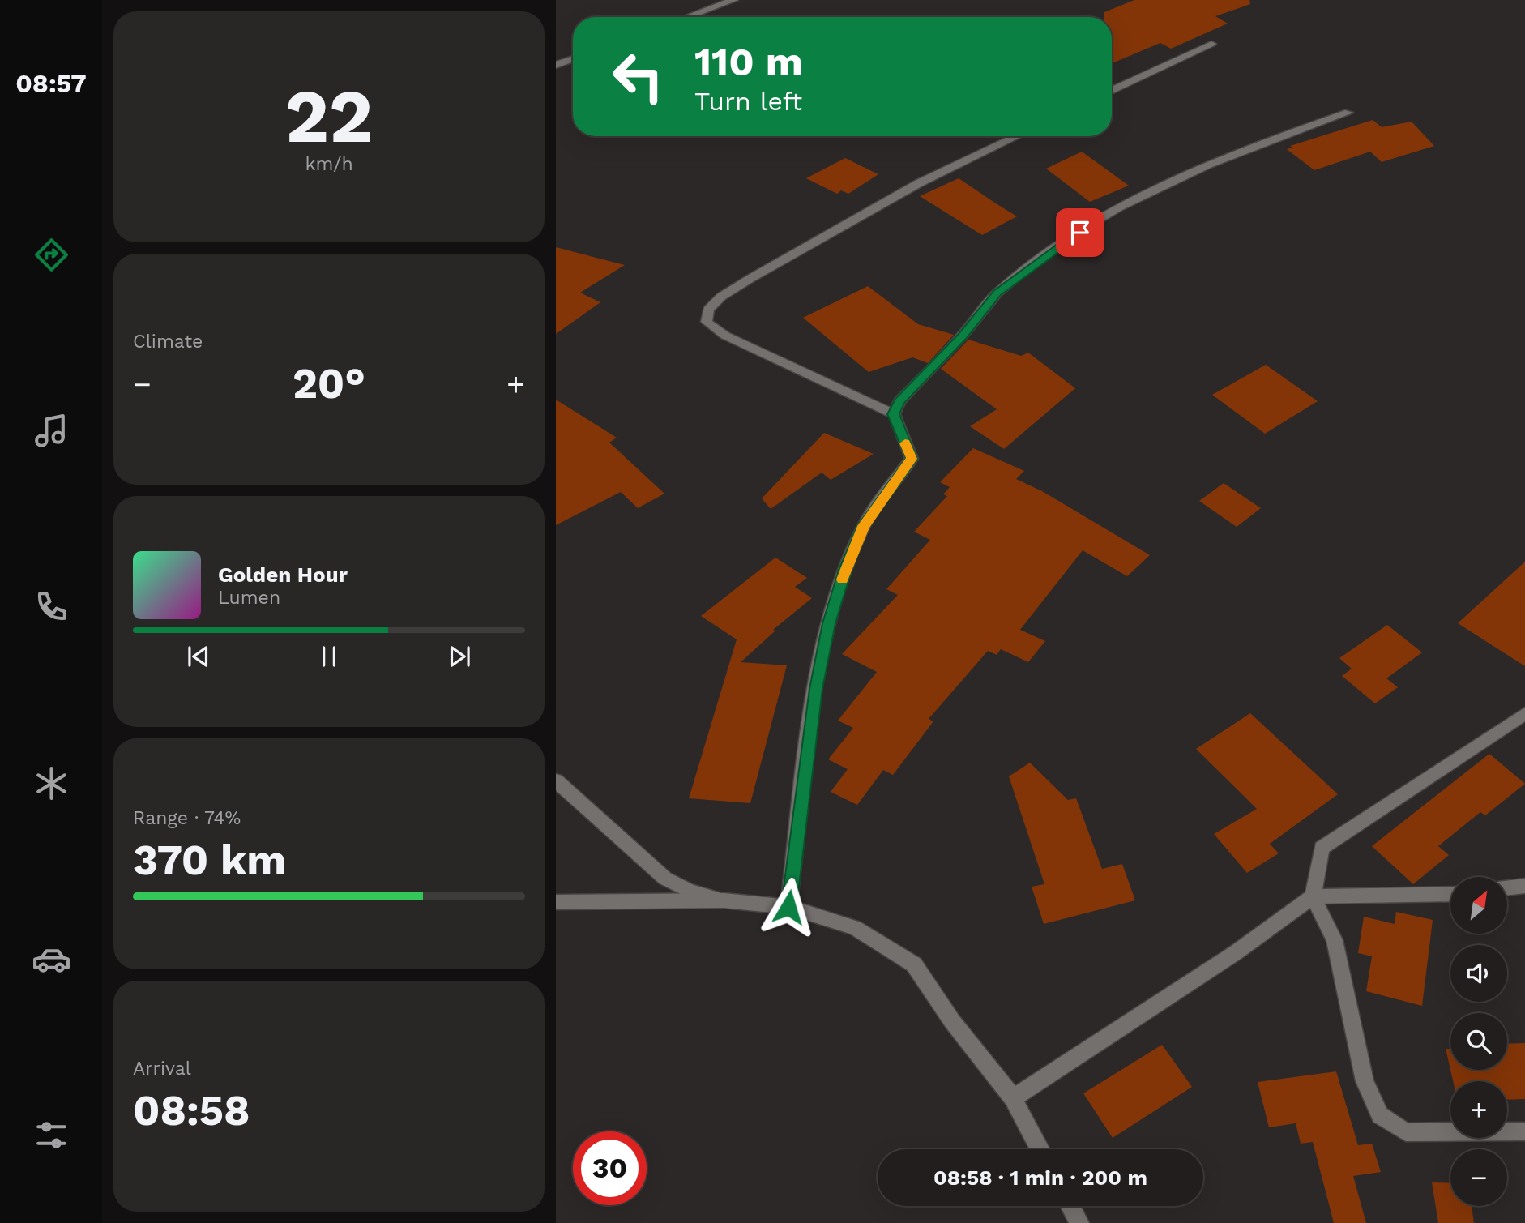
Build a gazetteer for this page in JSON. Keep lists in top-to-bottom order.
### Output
{
  "north": "top right",
  "page": {
    "tabs": "08:57",
    "tile": [
      ["22", "km/h"],
      "Climate",
      ["Range · 74%", "370 km"],
      ["Arrival", "08:58"]
    ],
    "turn": ["110 m", "Turn left"],
    "heat": ["−", "20°", "+"],
    "song": ["Golden Hour", "Lumen"],
    "map_buttons": ["+", "−"],
    "limit": "30",
    "trip": "08:58 · 1 min · 200 m"
  }
}
